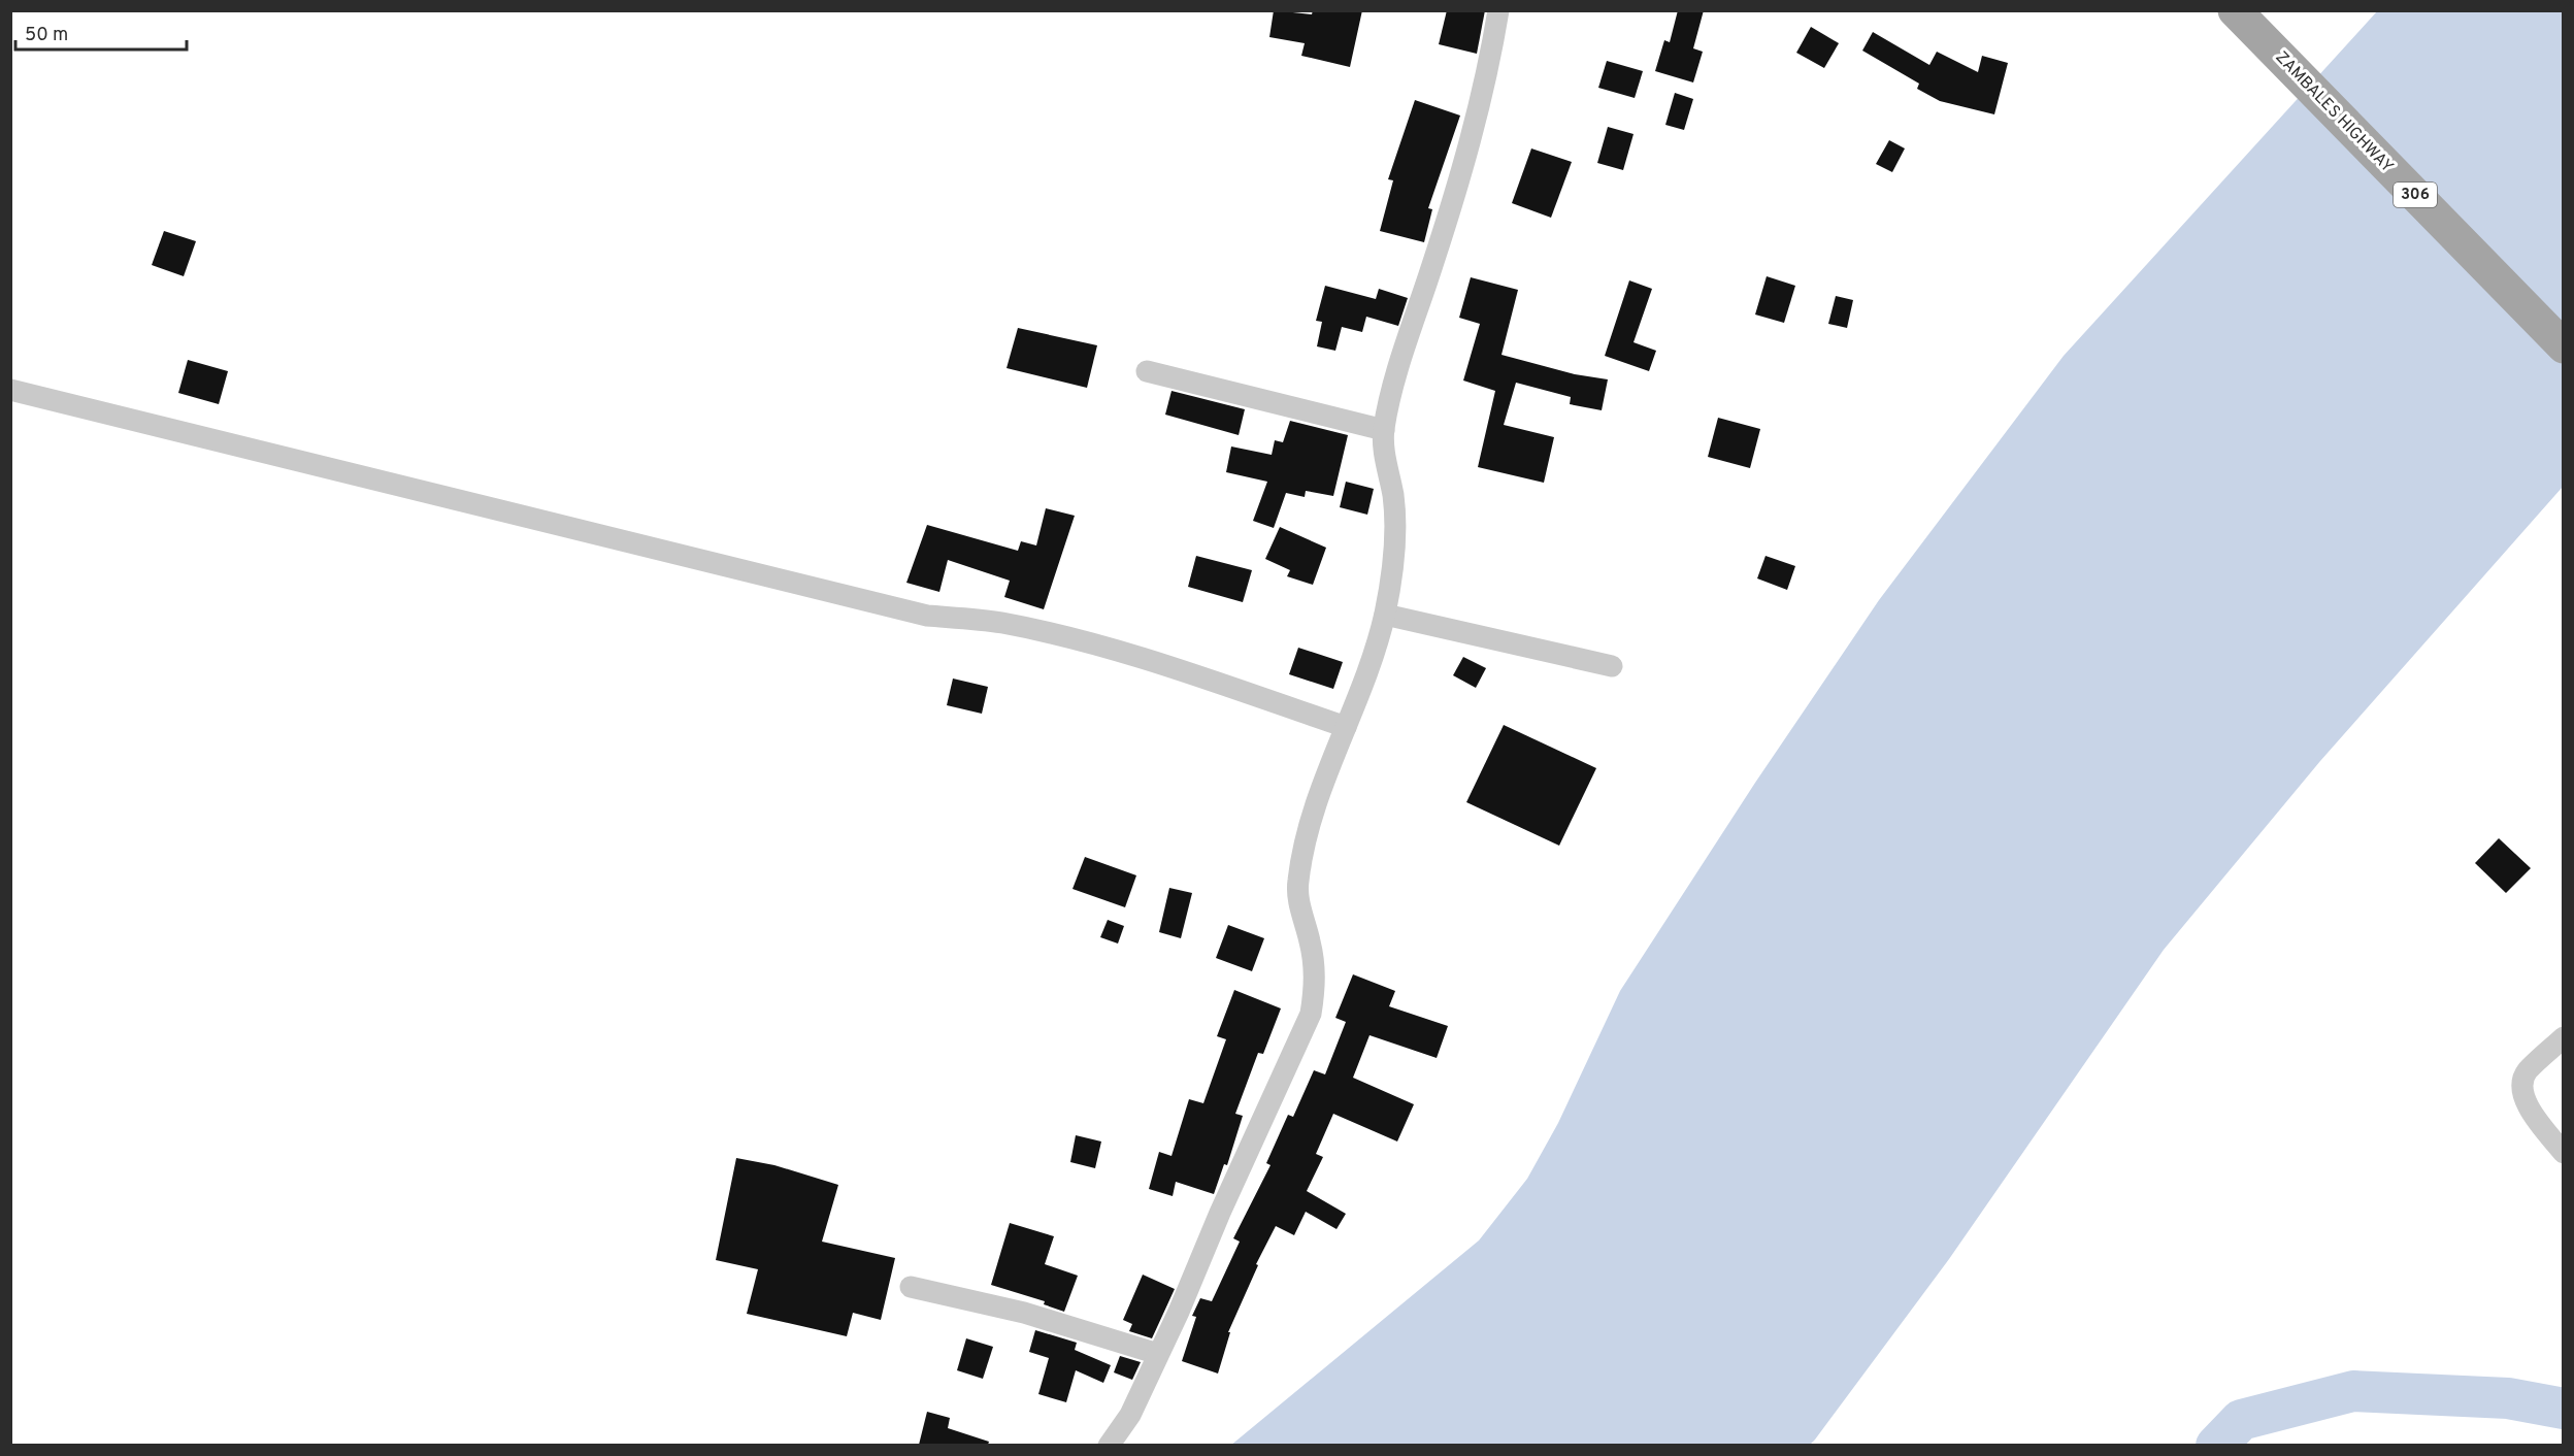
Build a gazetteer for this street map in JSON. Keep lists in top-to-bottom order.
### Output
{
  "streets": {
    "main road": ["ZAMBALES HIGHWAY", "306"]
  },
  "scale_bar": "50 m"
}
